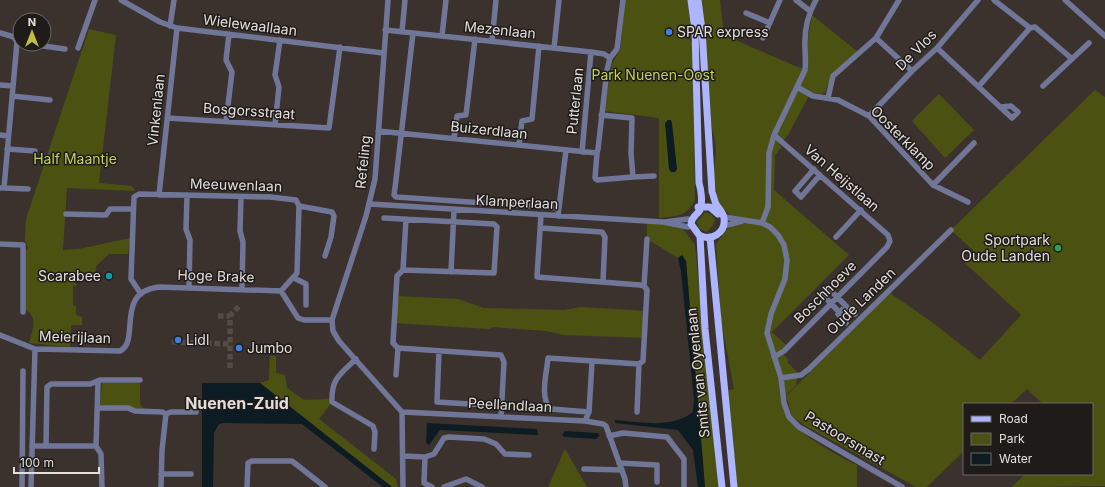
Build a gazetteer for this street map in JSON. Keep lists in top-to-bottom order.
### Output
{
  "streets": {
    "main road": ["Smits van Oyenlaan"],
    "street": [
      "Wielewaallaan",
      "Mezenlaan",
      "De Vlos",
      "Putterlaan",
      "Vinkenlaan",
      "Bosgorsstraat",
      "Buizerdlaan",
      "Oosterklamp",
      "Refeling",
      "Van Heijstlaan",
      "Meeuwenlaan",
      "Klamperlaan",
      "Hoge Brake",
      "Boschhoeve",
      "Oude Landen",
      "Meierijlaan",
      "Peellandlaan",
      "Pastoorsmast"
    ]
  },
  "crossings": [
    ["Wielewaallaan", "Vinkenlaan"],
    ["Wielewaallaan", "Bosgorsstraat"],
    ["Wielewaallaan", "Refeling"],
    ["Mezenlaan", "Putterlaan"],
    ["Mezenlaan", "Refeling"],
    ["De Vlos", "Oosterklamp"],
    ["Putterlaan", "Buizerdlaan"],
    ["Vinkenlaan", "Bosgorsstraat"],
    ["Vinkenlaan", "Meeuwenlaan"],
    ["Buizerdlaan", "Refeling"],
    ["Buizerdlaan", "Klamperlaan"],
    ["Refeling", "Klamperlaan"],
    ["Van Heijstlaan", "Boschhoeve"],
    ["Klamperlaan", "Smits van Oyenlaan"],
    ["Hoge Brake", "Meierijlaan"],
    ["Boschhoeve", "Pastoorsmast"],
    ["Oude Landen", "Pastoorsmast"]
  ],
  "districts": ["Nuenen-Zuid"],
  "parks": ["Park Nuenen-Oost", "Half Maantje"],
  "places": [
    "SPAR express",
    "Sportpark Oude Landen",
    "Scarabee",
    "Lidl",
    "Jumbo"
  ],
  "legend": ["Road", "Park", "Water"],
  "scale_bar": "100 m",
  "north": "top"
}
